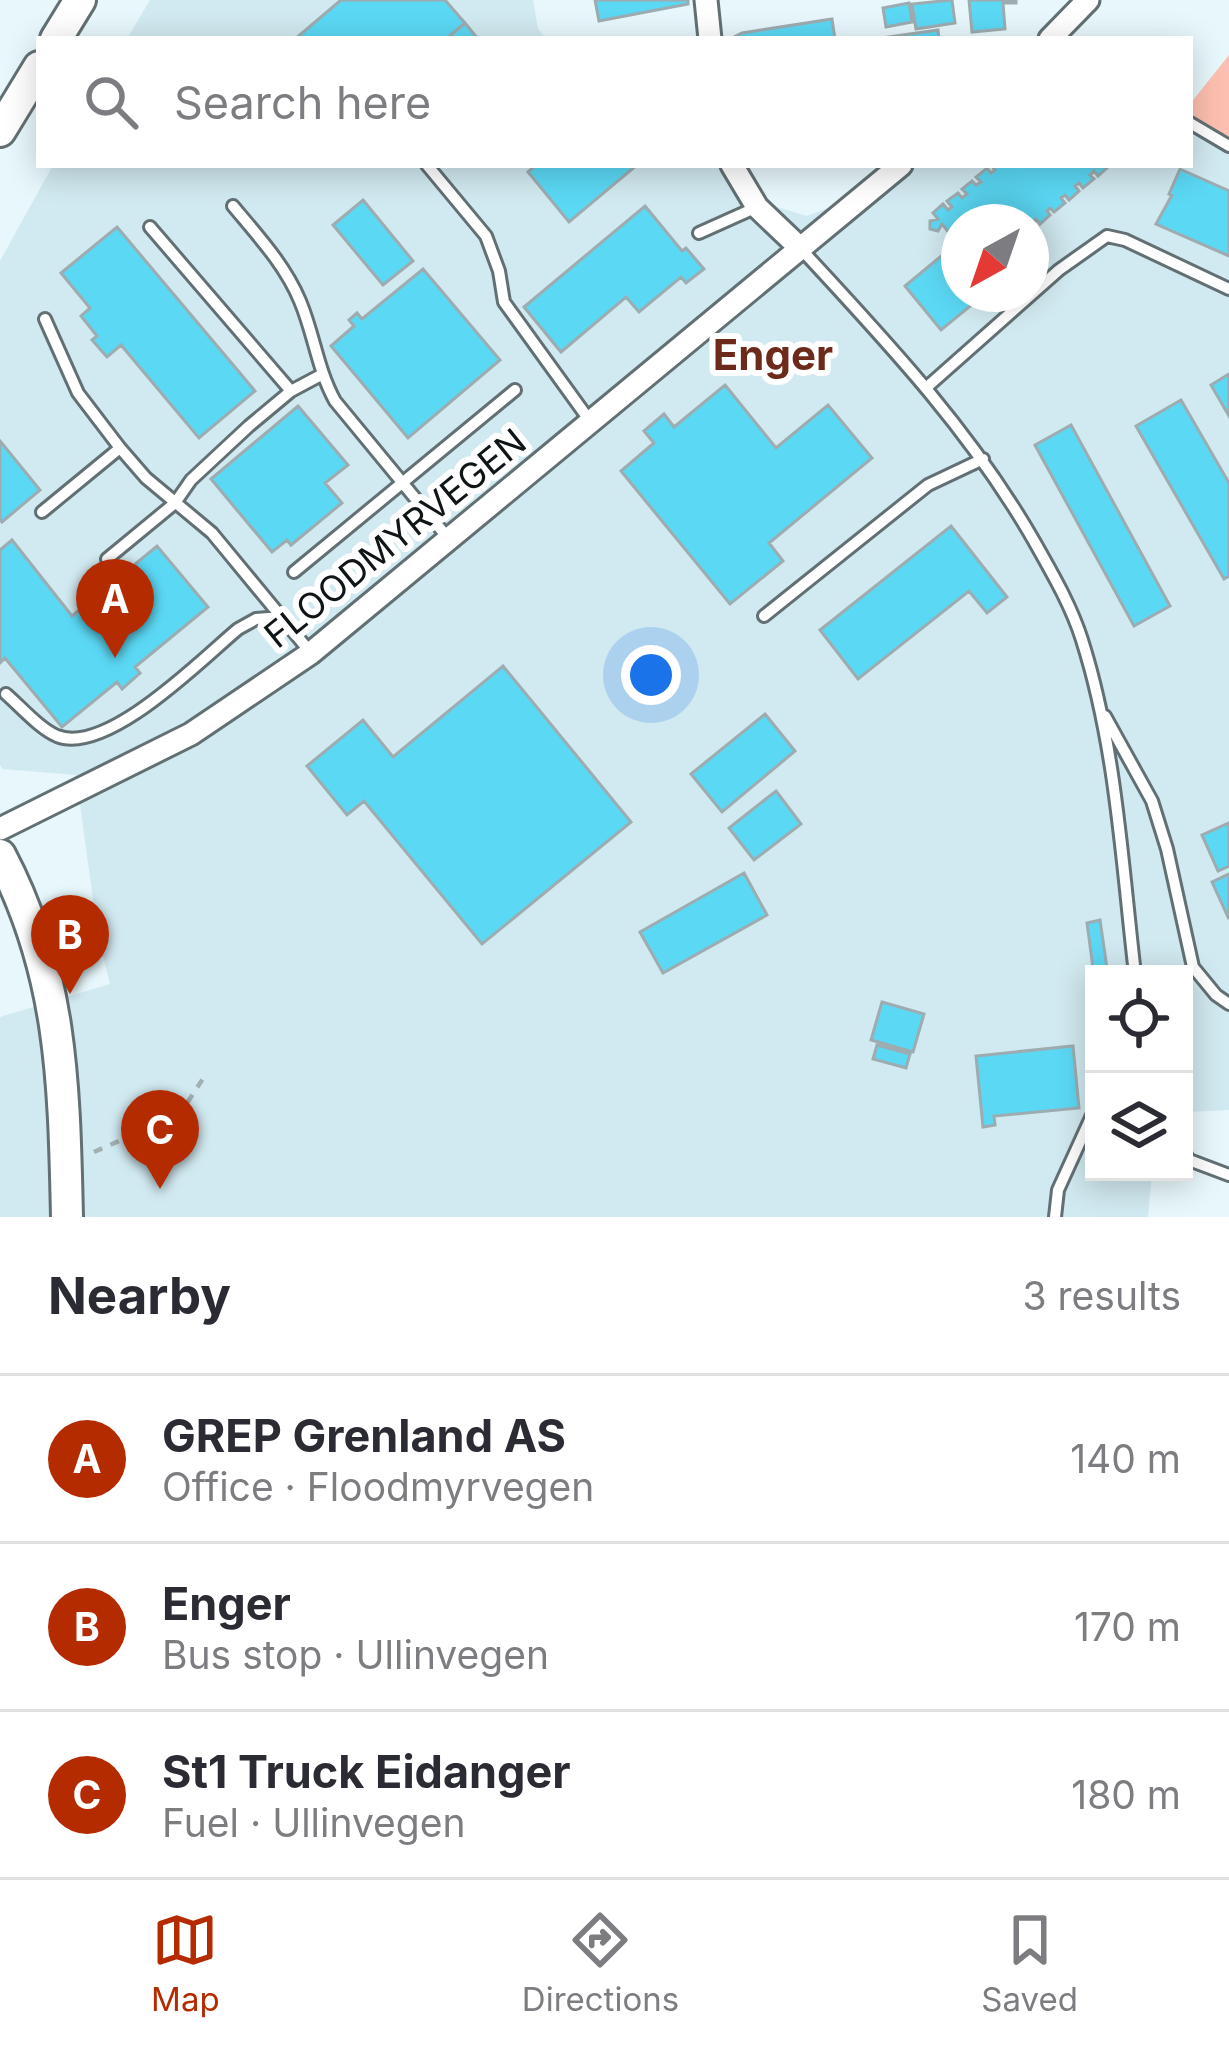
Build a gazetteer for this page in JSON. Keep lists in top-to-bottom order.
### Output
{
  "streets": {
    "street": ["FLOODMYRVEGEN"]
  },
  "districts": ["Enger"],
  "north": "bottom left",
  "page": {
    "search": "Search here",
    "pins": ["A", "B", "C"],
    "heading": ["Nearby", "3 results"],
    "list": [
      {
        "mark": "A",
        "name": "GREP Grenland AS",
        "note": "Office · Floodmyrvegen",
        "value": "140 m"
      },
      {
        "mark": "B",
        "name": "Enger",
        "note": "Bus stop · Ullinvegen",
        "value": "170 m"
      },
      {
        "mark": "C",
        "name": "St1 Truck Eidanger",
        "note": "Fuel · Ullinvegen",
        "value": "180 m"
      }
    ],
    "nav": ["Map", "Directions", "Saved"]
  }
}
